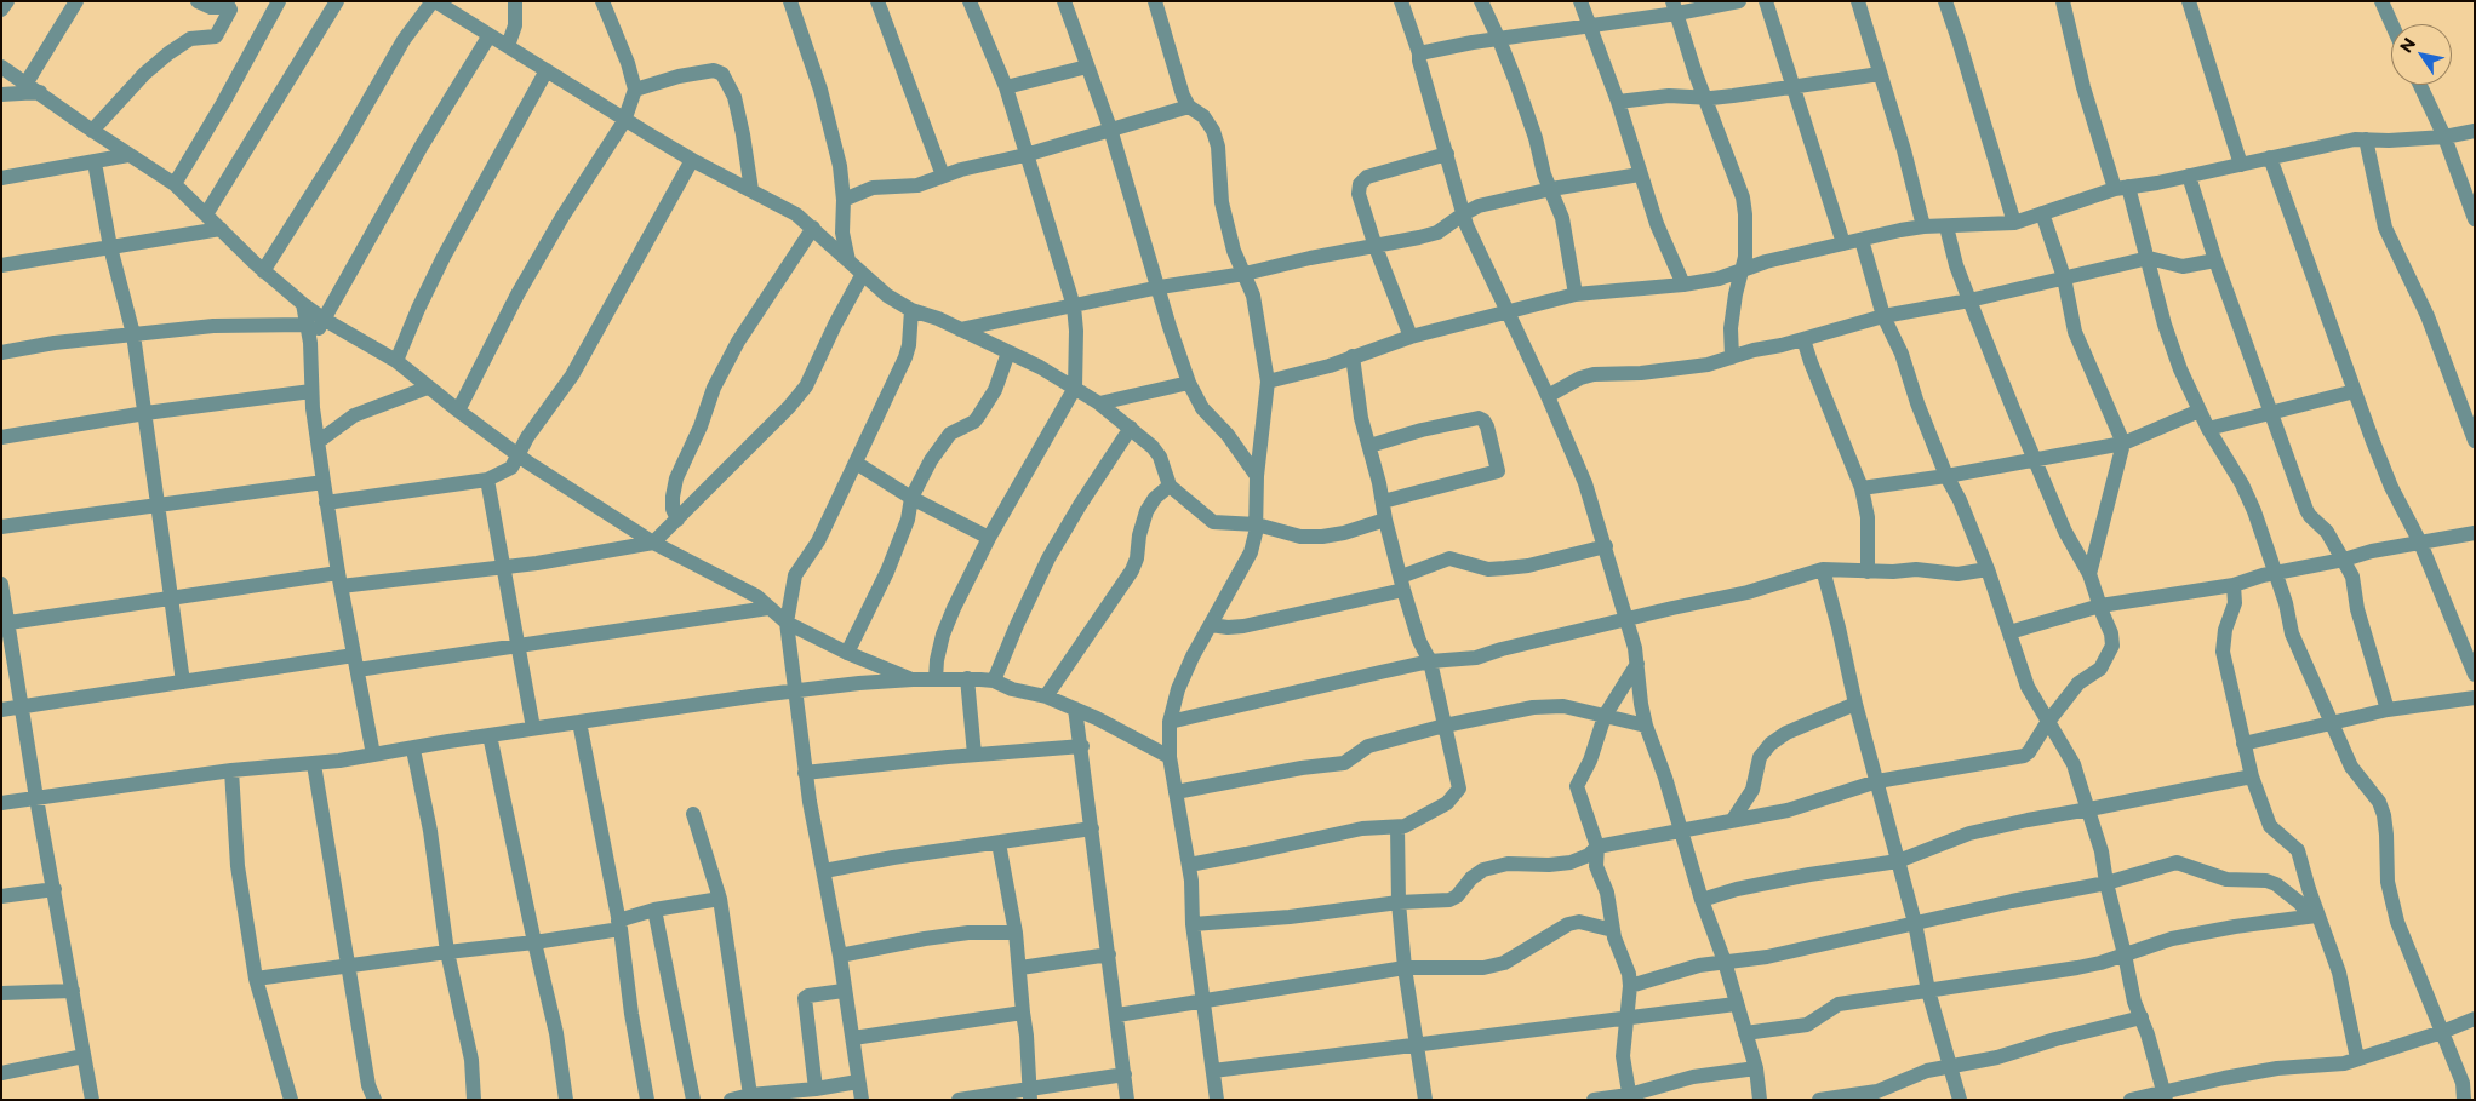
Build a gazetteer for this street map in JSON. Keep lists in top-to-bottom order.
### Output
{
  "north": "top left"
}
